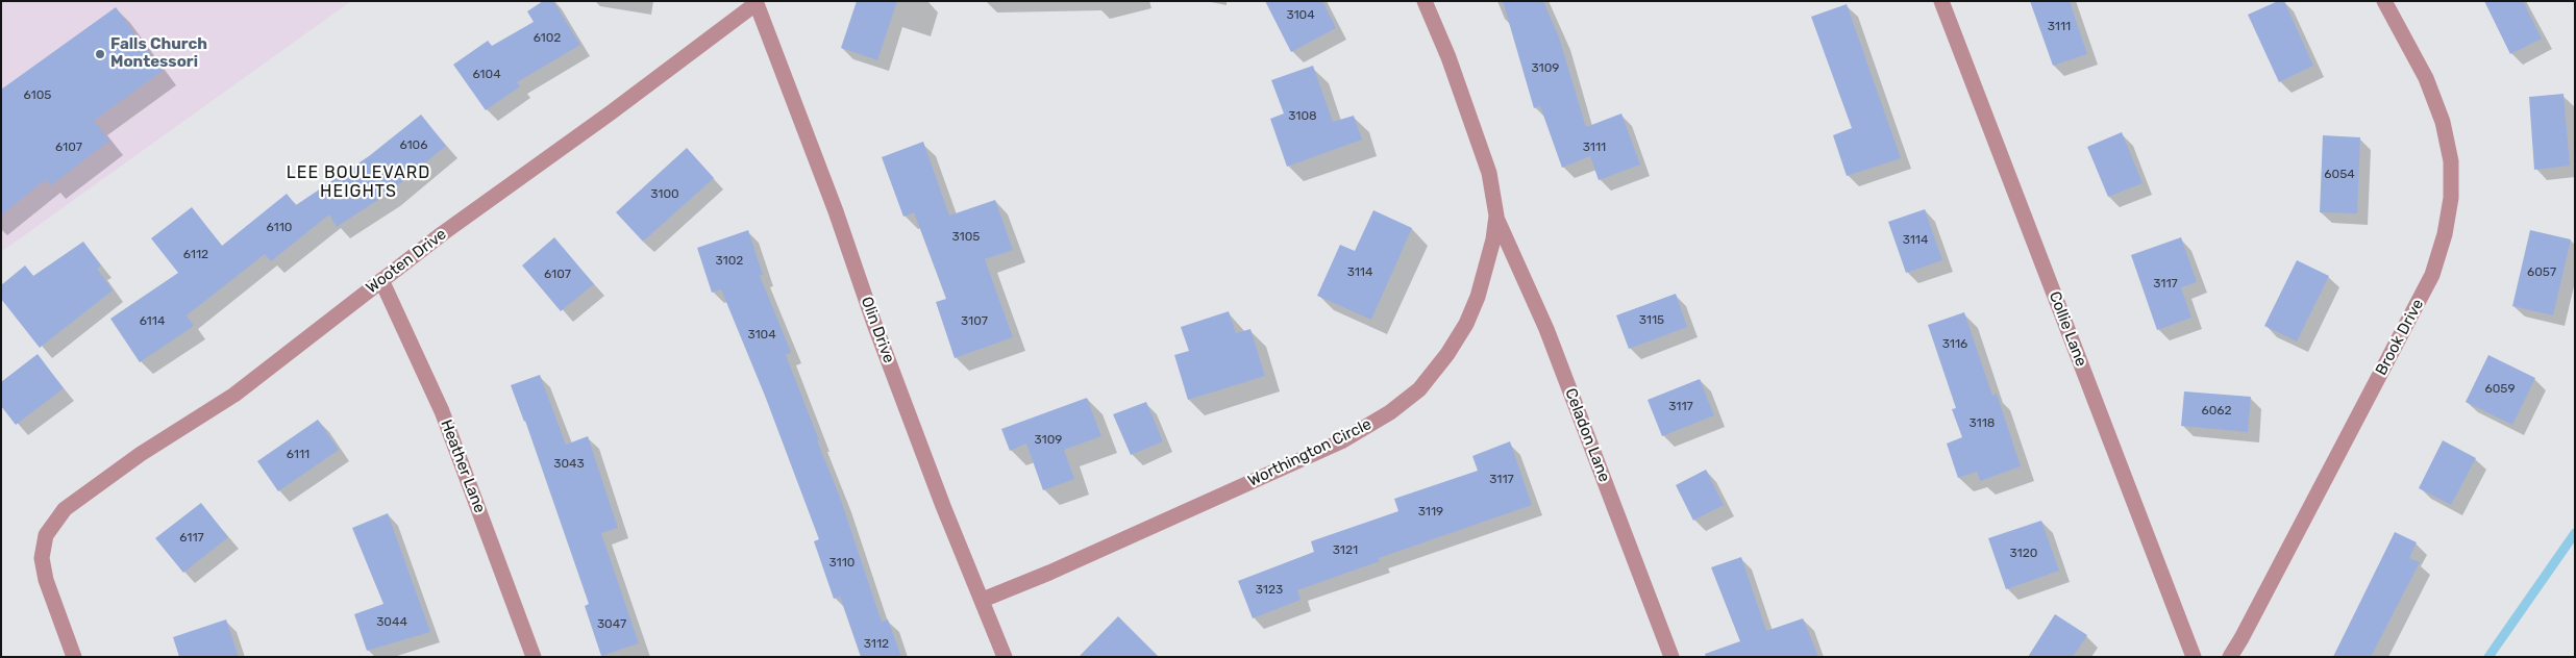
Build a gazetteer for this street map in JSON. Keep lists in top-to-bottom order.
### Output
{
  "streets": {
    "street": [
      "Wooten Drive",
      "Collie Lane",
      "Olin Drive",
      "Brook Drive",
      "Celadon Lane",
      "Worthington Circle",
      "Heather Lane"
    ]
  },
  "crossings": [
    ["Wooten Drive", "Olin Drive"],
    ["Wooten Drive", "Heather Lane"],
    ["Olin Drive", "Worthington Circle"],
    ["Celadon Lane", "Worthington Circle"]
  ],
  "districts": ["LEE BOULEVARD HEIGHTS"],
  "places": ["Falls Church Montessori"],
  "house_numbers": [
    "3104",
    "3111",
    "6102",
    "3109",
    "6104",
    "6105",
    "3108",
    "6106",
    "6107",
    "3111",
    "6054",
    "3100",
    "6110",
    "3105",
    "3114",
    "6112",
    "3102",
    "3114",
    "6057",
    "6107",
    "3117",
    "3115",
    "6114",
    "3107",
    "3104",
    "3116",
    "6059",
    "3117",
    "6062",
    "3118",
    "3109",
    "6111",
    "3043",
    "3117",
    "3119",
    "6117",
    "3121",
    "3120",
    "3110",
    "3123",
    "3044",
    "3047",
    "3112"
  ]
}
